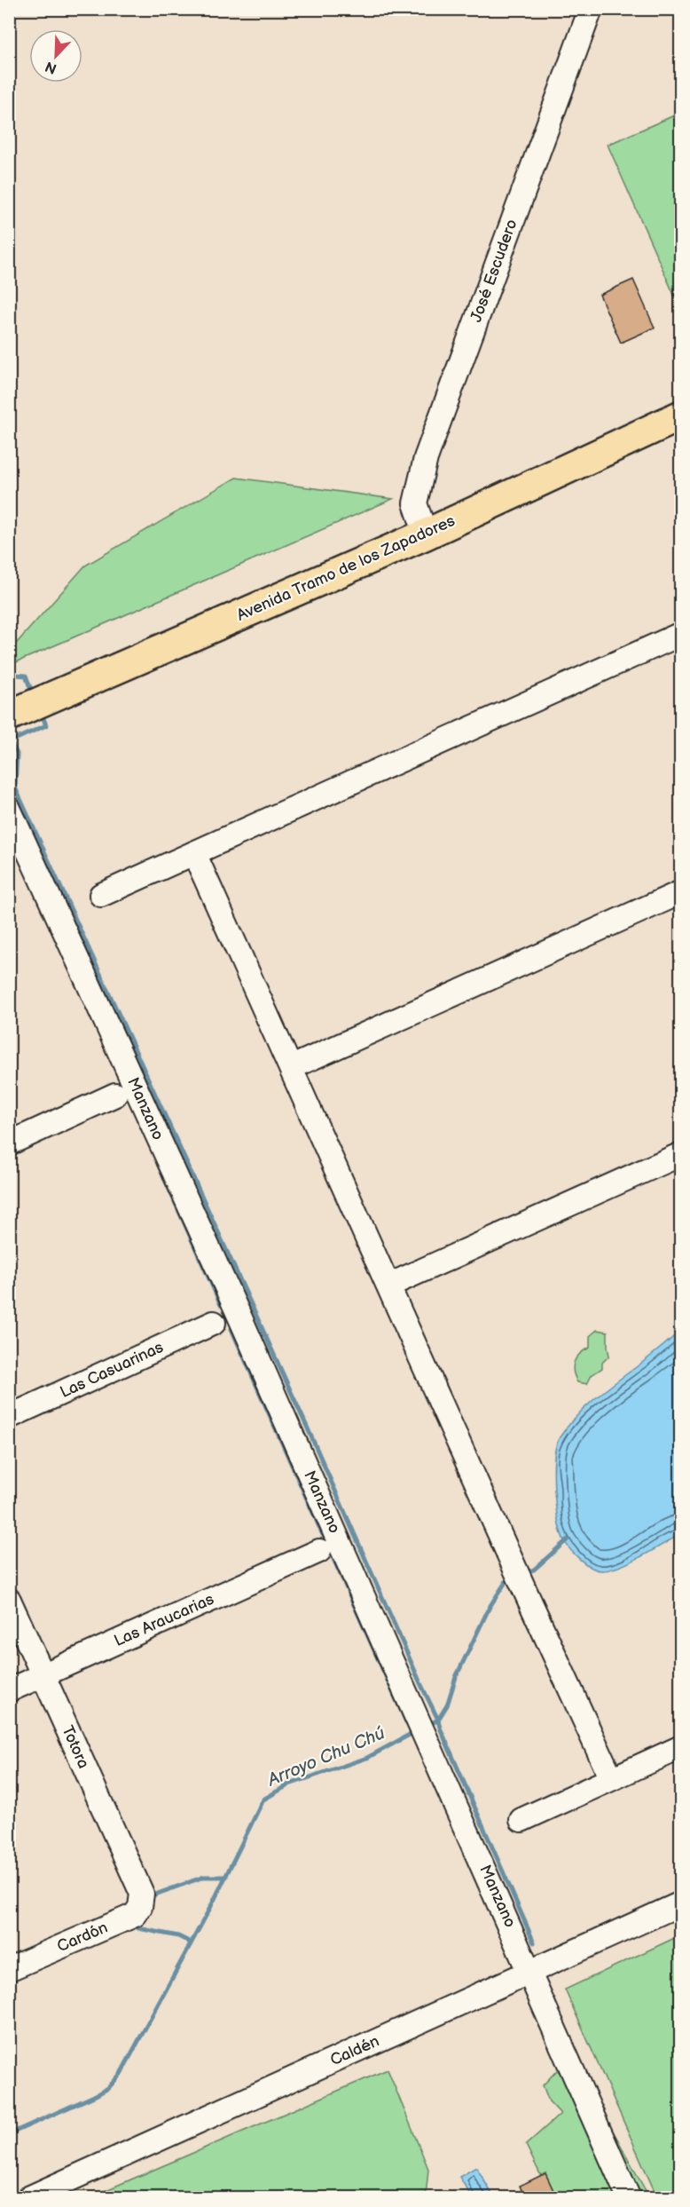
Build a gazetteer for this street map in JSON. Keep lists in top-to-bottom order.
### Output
{
  "streets": {
    "highway": ["Avenida Tramo de los Zapadores"],
    "street": [
      "José Escudero",
      "Manzano",
      "Las Casuarinas",
      "Las Araucarias",
      "Totora",
      "Cardón",
      "Caldén"
    ]
  },
  "crossings": [
    ["José Escudero", "Avenida Tramo de los Zapadores"],
    ["Manzano", "Caldén"],
    ["Las Araucarias", "Totora"],
    ["Totora", "Cardón"]
  ],
  "water": ["Arroyo Chu Chú"],
  "north": "bottom left"
}
